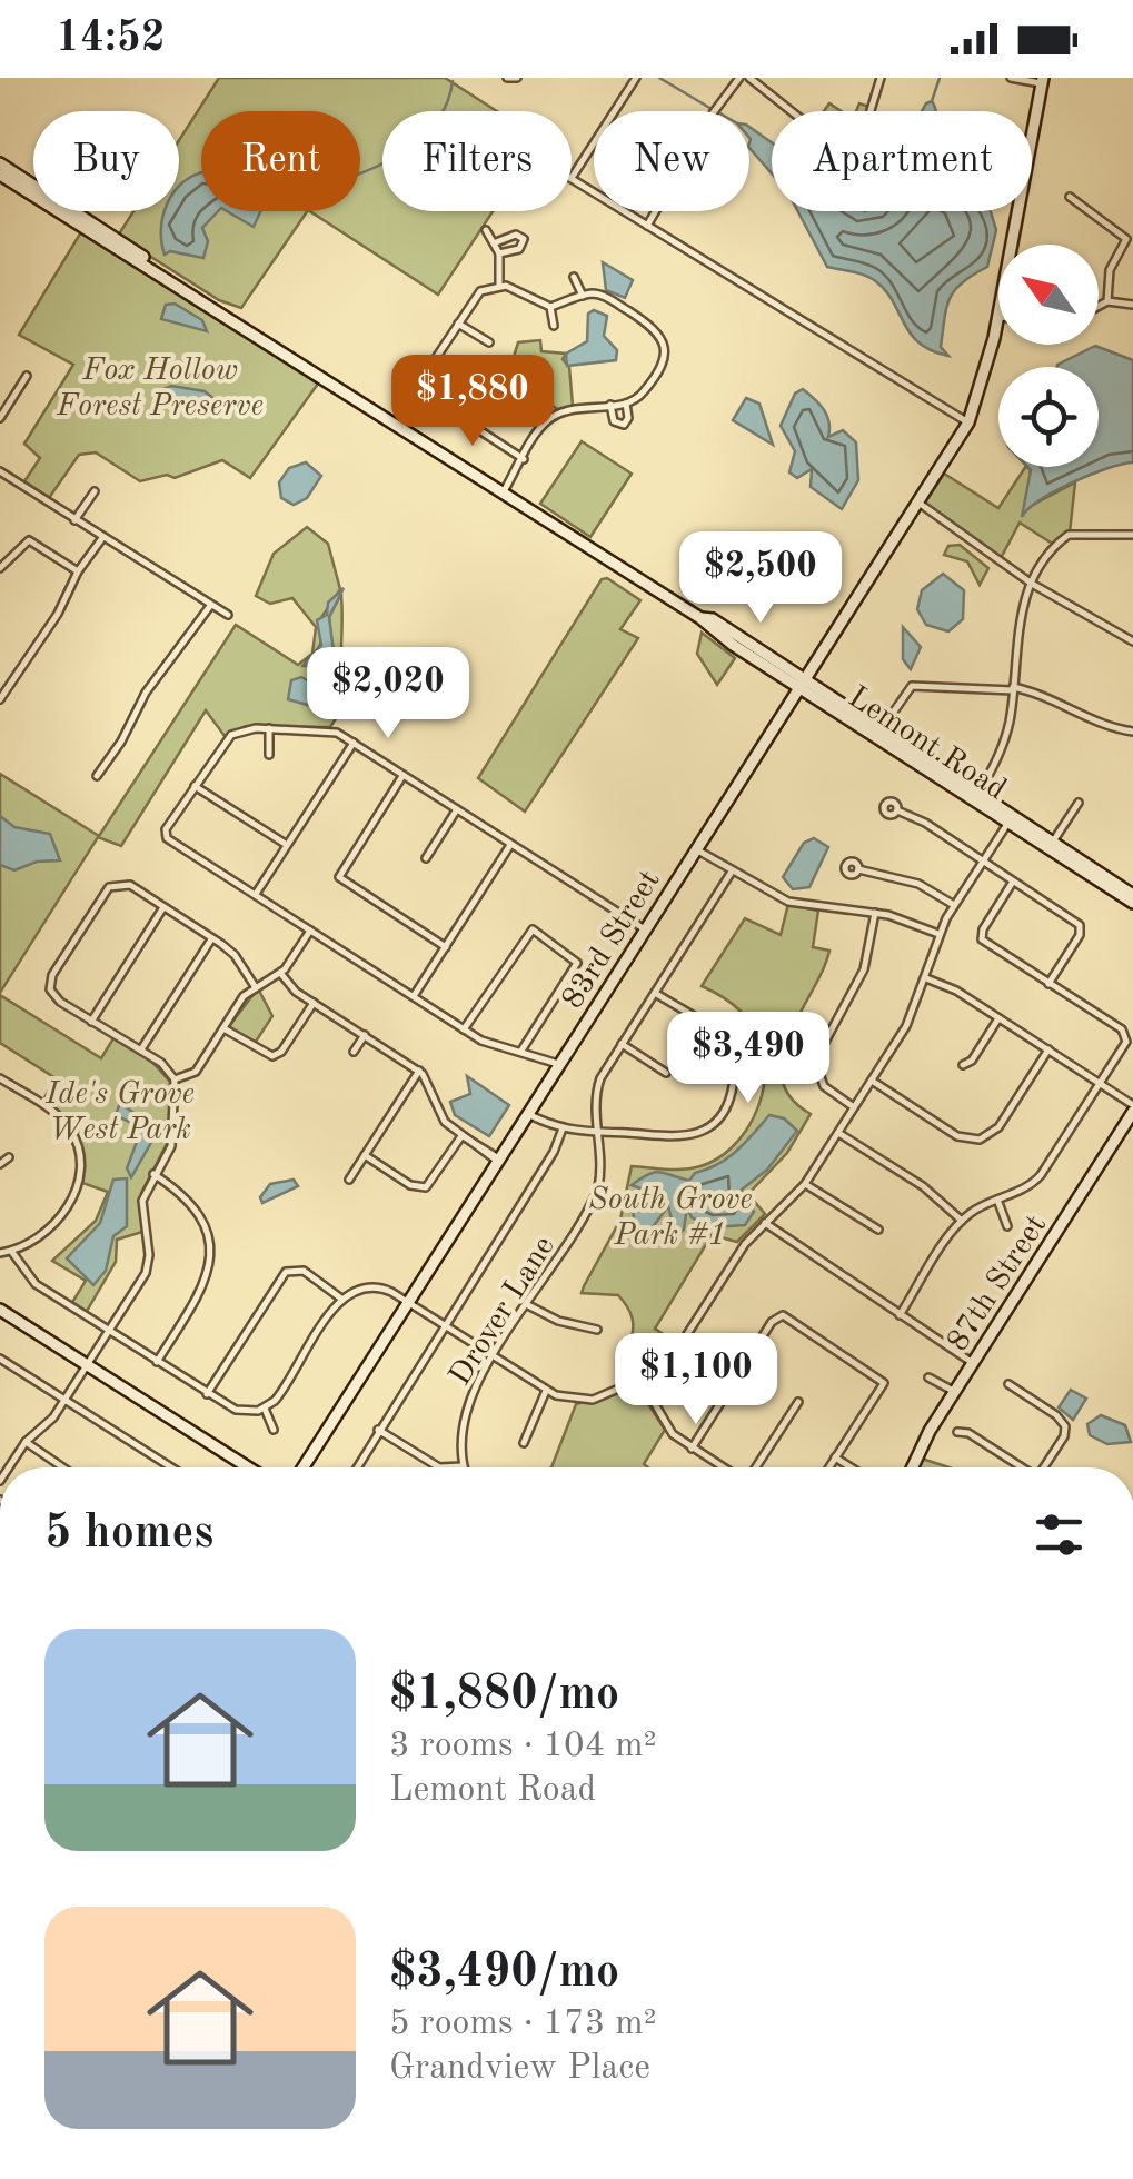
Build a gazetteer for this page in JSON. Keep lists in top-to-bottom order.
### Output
{
  "streets": {
    "main road": ["Lemont Road", "83rd Street", "87th Street"],
    "street": ["Drover Lane"]
  },
  "crossings": [
    ["Lemont Road", "83rd Street"]
  ],
  "parks": ["Fox Hollow Forest Preserve", "Ide's Grove West Park", "South Grove Park #1"],
  "north": "top left",
  "page": {
    "status": "14:52",
    "chip": [
      "Buy",
      "Rent",
      "Filters",
      "New",
      "Apartment"
    ],
    "price": [
      "$1,880",
      "$2,500",
      "$2,020",
      "$3,490",
      "$1,100"
    ],
    "heading": "5 homes",
    "list": [
      {
        "name": "$1,880/mo",
        "note": "3 rooms · 104 m² · Lemont Road"
      },
      {
        "name": "$3,490/mo",
        "note": "5 rooms · 173 m² · Grandview Place"
      }
    ]
  }
}
